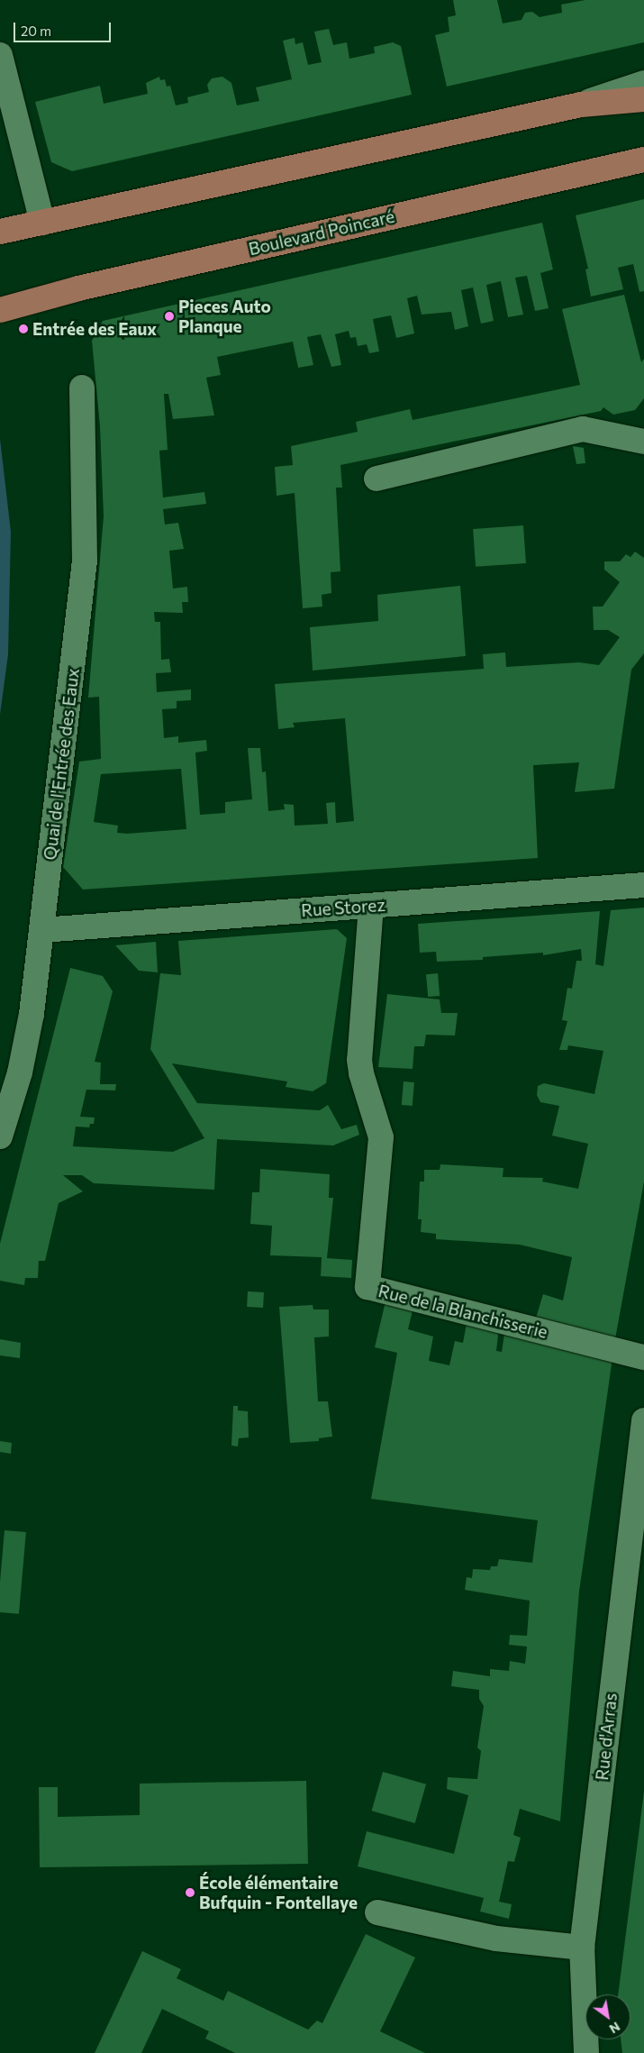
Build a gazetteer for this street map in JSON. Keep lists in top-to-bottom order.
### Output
{
  "streets": {
    "main road": ["Boulevard Poincaré"],
    "street": [
      "Quai de l'Entrée des Eaux",
      "Rue Storez",
      "Rue de la Blanchisserie",
      "Rue d'Arras"
    ]
  },
  "crossings": [
    ["Quai de l'Entrée des Eaux", "Rue Storez"],
    ["Rue Storez", "Rue de la Blanchisserie"]
  ],
  "places": ["Pieces Auto Planque", "Entrée des Eaux", "École élémentaire Bufquin - Fontellaye"],
  "scale_bar": "20 m",
  "north": "bottom right"
}
